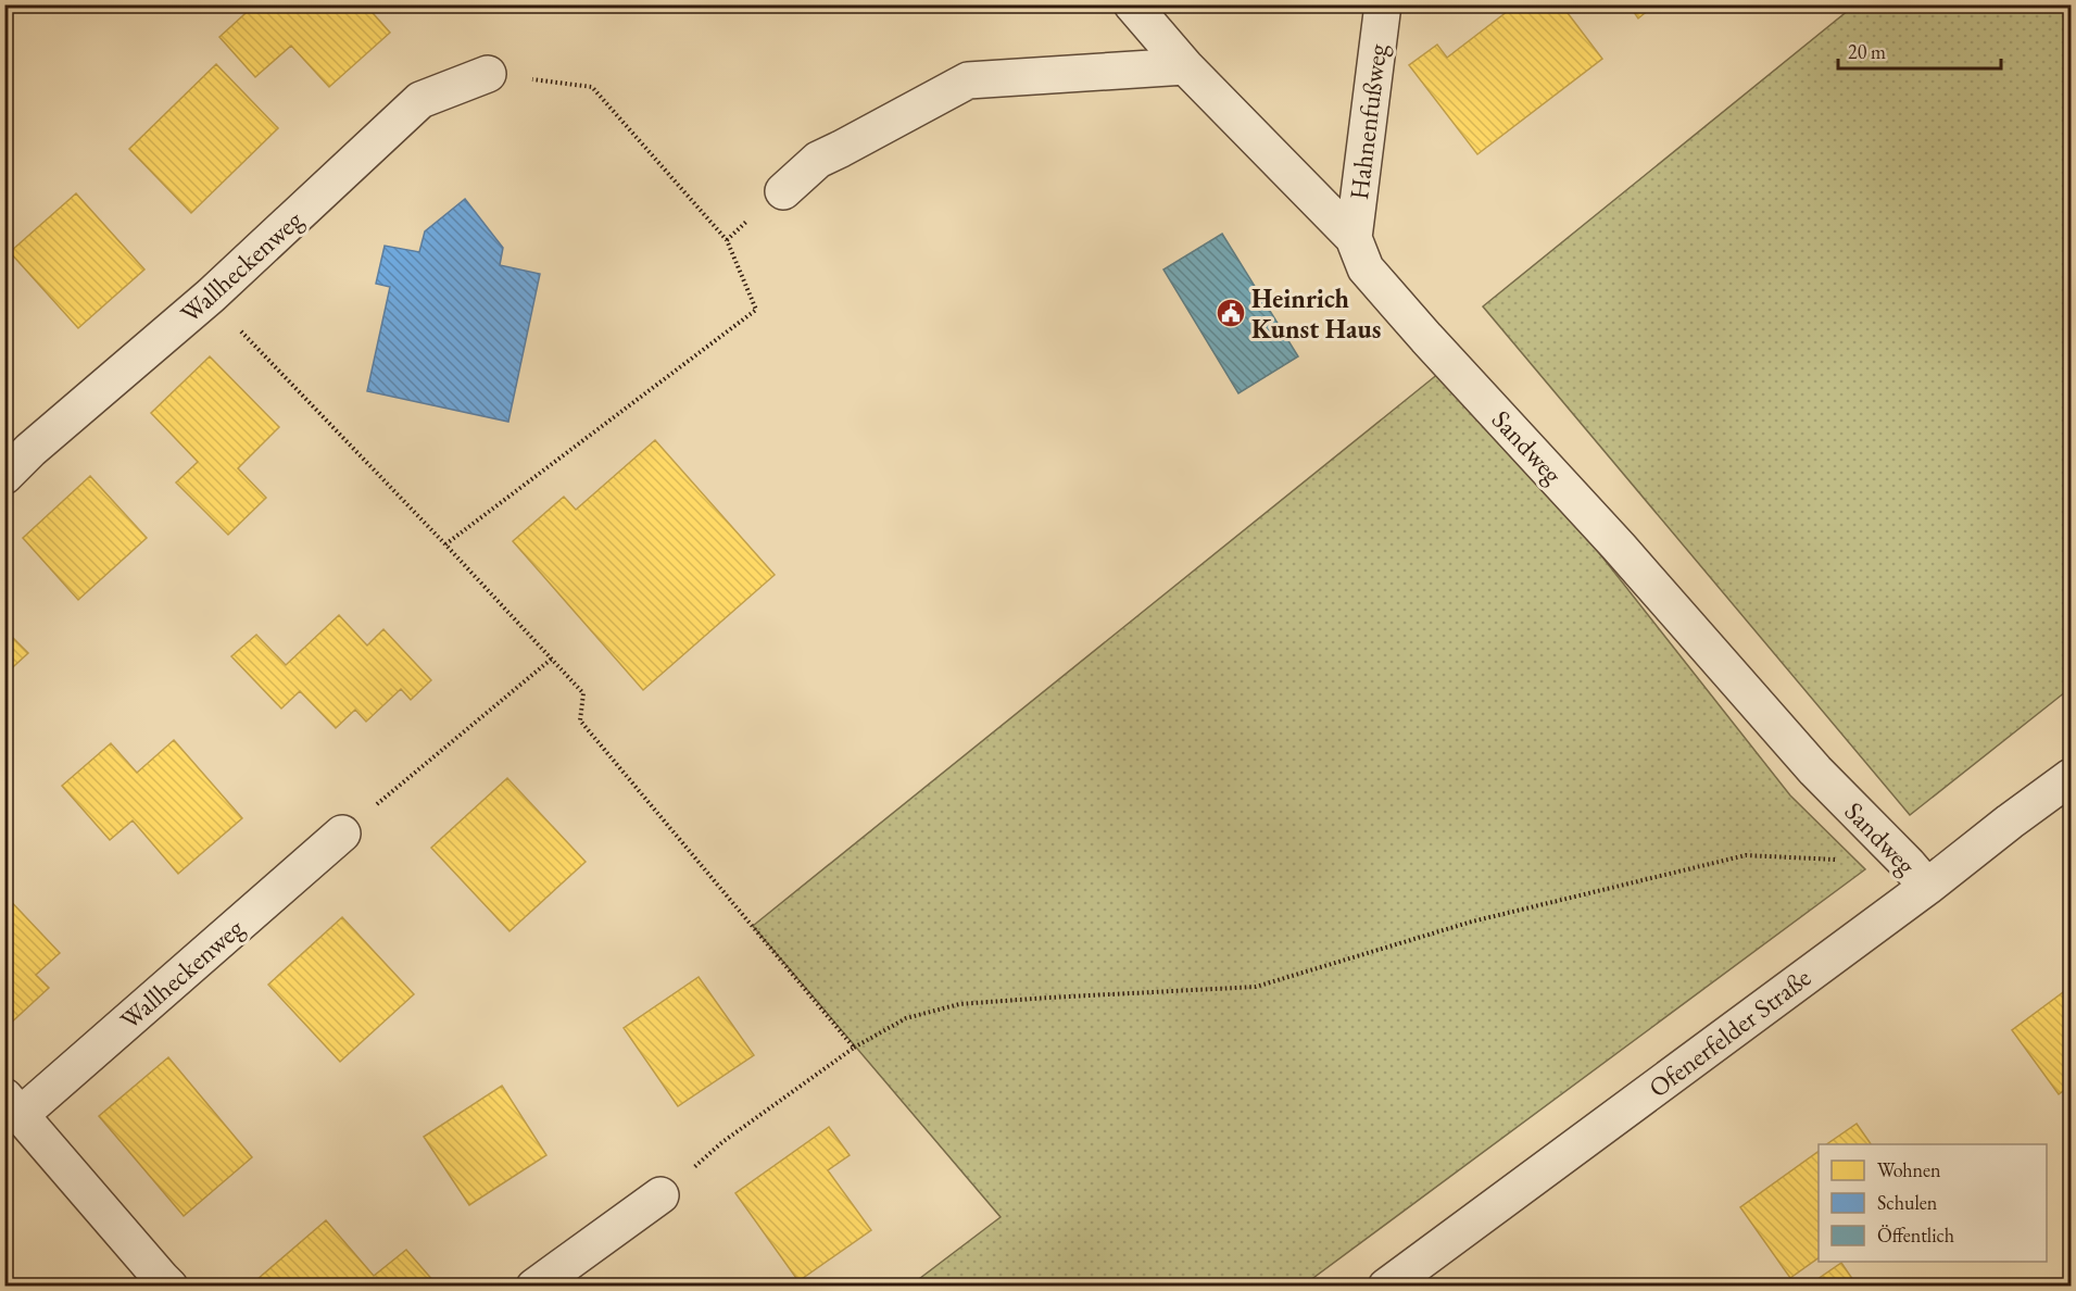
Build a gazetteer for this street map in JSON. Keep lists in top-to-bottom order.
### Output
{
  "streets": {
    "street": [
      "Hahnenfußweg",
      "Wallheckenweg",
      "Sandweg",
      "Ofenerfelder Straße"
    ]
  },
  "crossings": [
    ["Hahnenfußweg", "Sandweg"],
    ["Sandweg", "Ofenerfelder Straße"]
  ],
  "places": {
    "public building": ["Heinrich Kunst Haus"]
  },
  "legend": ["Wohnen", "Schulen", "Öffentlich"],
  "scale_bar": "20 m"
}
